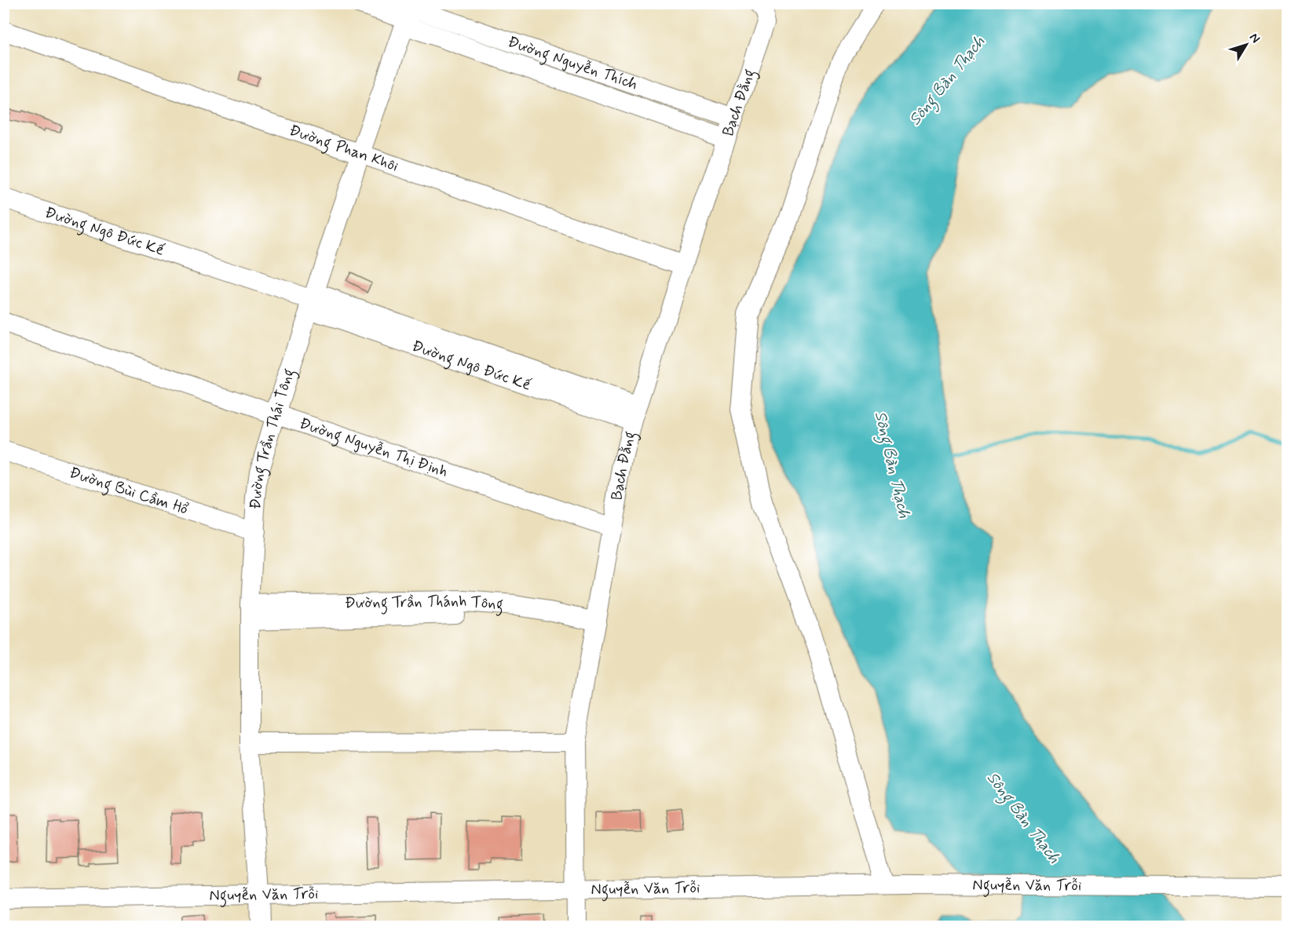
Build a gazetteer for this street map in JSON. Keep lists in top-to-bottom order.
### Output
{
  "streets": {
    "street": [
      "Đường Nguyễn Thích",
      "Bạch Đằng",
      "Đường Phan Khôi",
      "Đường Ngô Đức Kế",
      "Đường Trần Thái Tông",
      "Đường Nguyễn Thị Định",
      "Đường Bùi Cầm Hổ",
      "Đường Trần Thánh Tông",
      "Nguyễn Văn Trỗi"
    ]
  },
  "crossings": [
    ["Đường Nguyễn Thích", "Bạch Đằng"],
    ["Đường Nguyễn Thích", "Đường Trần Thái Tông"],
    ["Bạch Đằng", "Đường Phan Khôi"],
    ["Bạch Đằng", "Đường Ngô Đức Kế"],
    ["Bạch Đằng", "Đường Nguyễn Thị Định"],
    ["Bạch Đằng", "Đường Trần Thánh Tông"],
    ["Bạch Đằng", "Nguyễn Văn Trỗi"],
    ["Đường Phan Khôi", "Đường Trần Thái Tông"],
    ["Đường Ngô Đức Kế", "Đường Trần Thái Tông"],
    ["Đường Trần Thái Tông", "Đường Nguyễn Thị Định"],
    ["Đường Trần Thái Tông", "Đường Bùi Cầm Hổ"],
    ["Đường Trần Thái Tông", "Đường Trần Thánh Tông"],
    ["Đường Trần Thái Tông", "Nguyễn Văn Trỗi"]
  ],
  "water": ["Sông Bàn Thạch"],
  "north": "top right"
}
